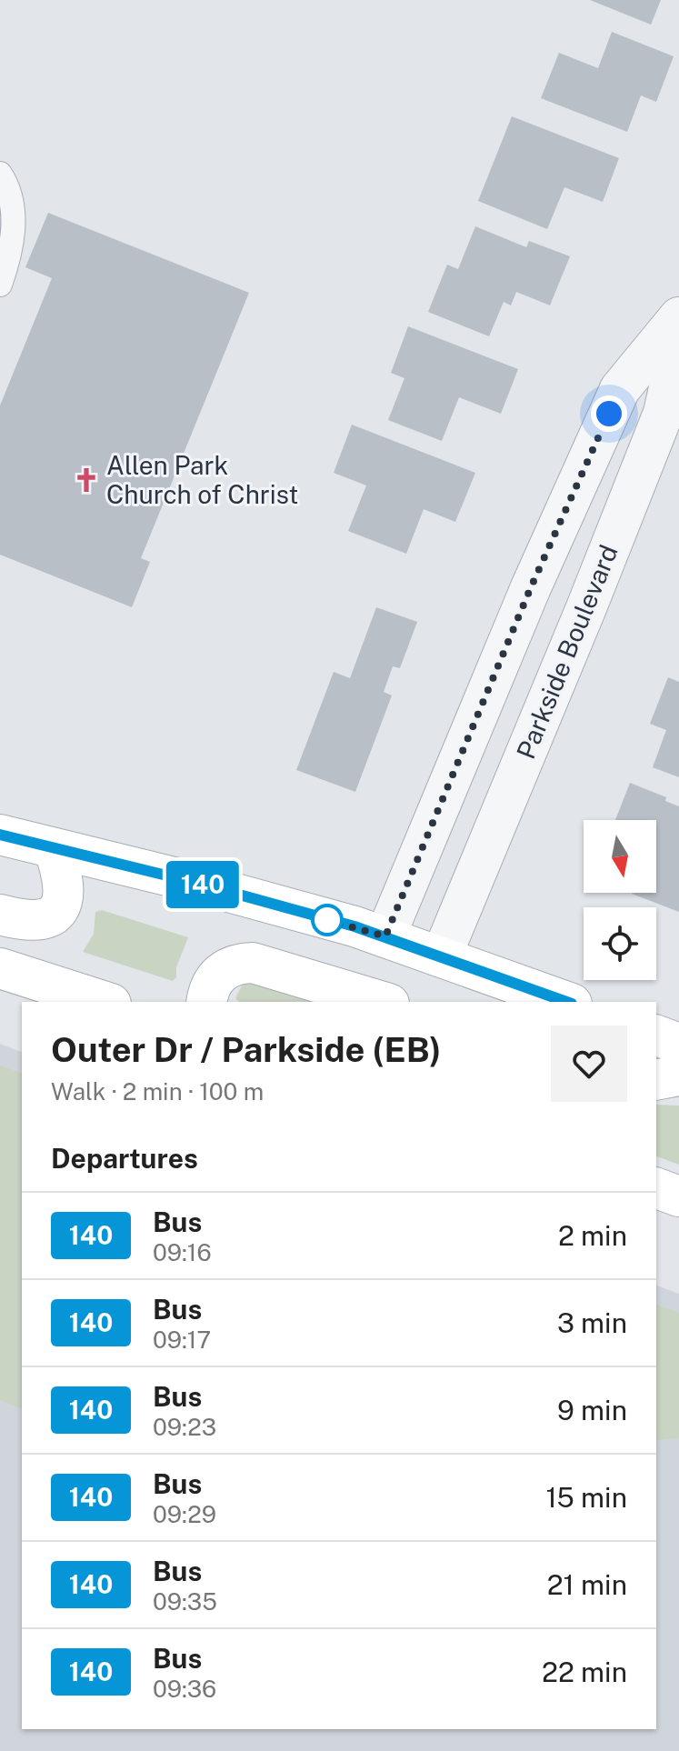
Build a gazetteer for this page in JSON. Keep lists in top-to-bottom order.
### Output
{
  "streets": {
    "street": ["Parkside Boulevard"]
  },
  "places": {
    "church": ["Allen Park Church of Christ"]
  },
  "lines": ["bus line 140"],
  "north": "bottom",
  "page": {
    "on_map": "140",
    "heading": [
      ["Outer Dr / Parkside (EB)", "Walk · 2 min · 100 m"],
      "Departures"
    ],
    "list": [
      {
        "mark": "140",
        "name": "Bus",
        "note": "09:16",
        "value": "2 min"
      },
      {
        "mark": "140",
        "name": "Bus",
        "note": "09:17",
        "value": "3 min"
      },
      {
        "mark": "140",
        "name": "Bus",
        "note": "09:23",
        "value": "9 min"
      },
      {
        "mark": "140",
        "name": "Bus",
        "note": "09:29",
        "value": "15 min"
      },
      {
        "mark": "140",
        "name": "Bus",
        "note": "09:35",
        "value": "21 min"
      },
      {
        "mark": "140",
        "name": "Bus",
        "note": "09:36",
        "value": "22 min"
      }
    ]
  }
}
